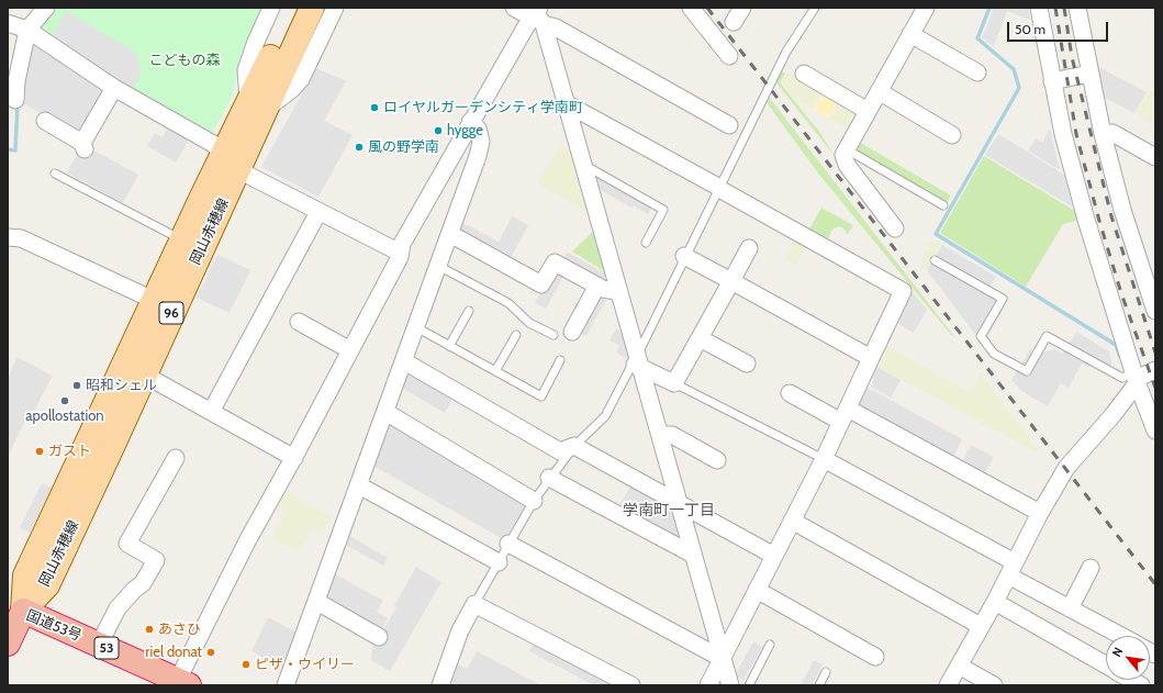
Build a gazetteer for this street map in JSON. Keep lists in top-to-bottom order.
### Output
{
  "streets": {
    "highway": ["国道53号", "53"],
    "main road": ["岡山赤穂線", "96"]
  },
  "crossings": [
    ["岡山赤穂線", "国道53号"]
  ],
  "districts": ["学南町一丁目"],
  "parks": ["こどもの森"],
  "places": [
    "ロイヤルガーデンシティ学南町",
    "hygge",
    "風の野学南",
    "昭和シェル",
    "apollostation",
    "ガスト",
    "あさひ",
    "riel donat",
    "ピザ・ウイリー"
  ],
  "scale_bar": "50 m",
  "north": "top left"
}
